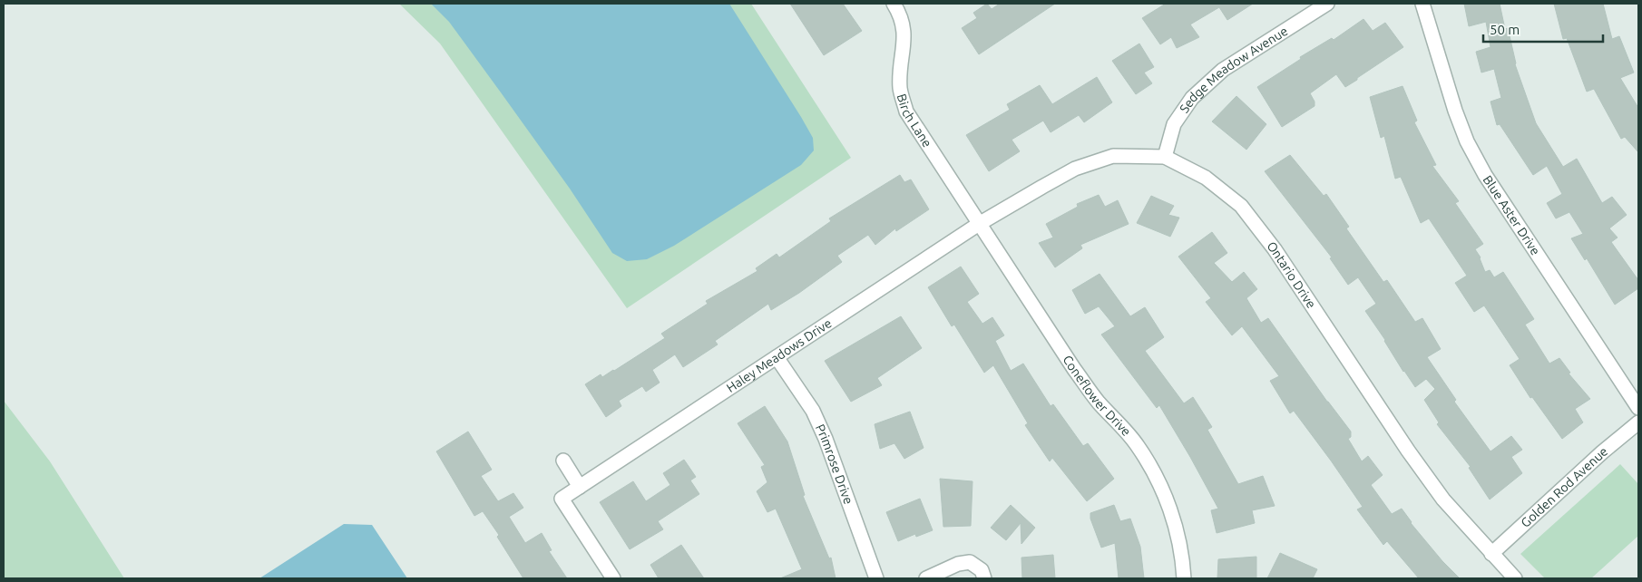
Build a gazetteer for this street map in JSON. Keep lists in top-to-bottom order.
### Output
{
  "streets": {
    "street": [
      "Sedge Meadow Avenue",
      "Birch Lane",
      "Blue Aster Drive",
      "Ontario Drive",
      "Haley Meadows Drive",
      "Coneflower Drive",
      "Primrose Drive",
      "Golden Rod Avenue"
    ]
  },
  "crossings": [
    ["Sedge Meadow Avenue", "Ontario Drive"],
    ["Birch Lane", "Ontario Drive"],
    ["Birch Lane", "Haley Meadows Drive"],
    ["Birch Lane", "Coneflower Drive"],
    ["Ontario Drive", "Haley Meadows Drive"],
    ["Ontario Drive", "Coneflower Drive"],
    ["Ontario Drive", "Golden Rod Avenue"],
    ["Haley Meadows Drive", "Coneflower Drive"],
    ["Haley Meadows Drive", "Primrose Drive"]
  ],
  "scale_bar": "50 m"
}
